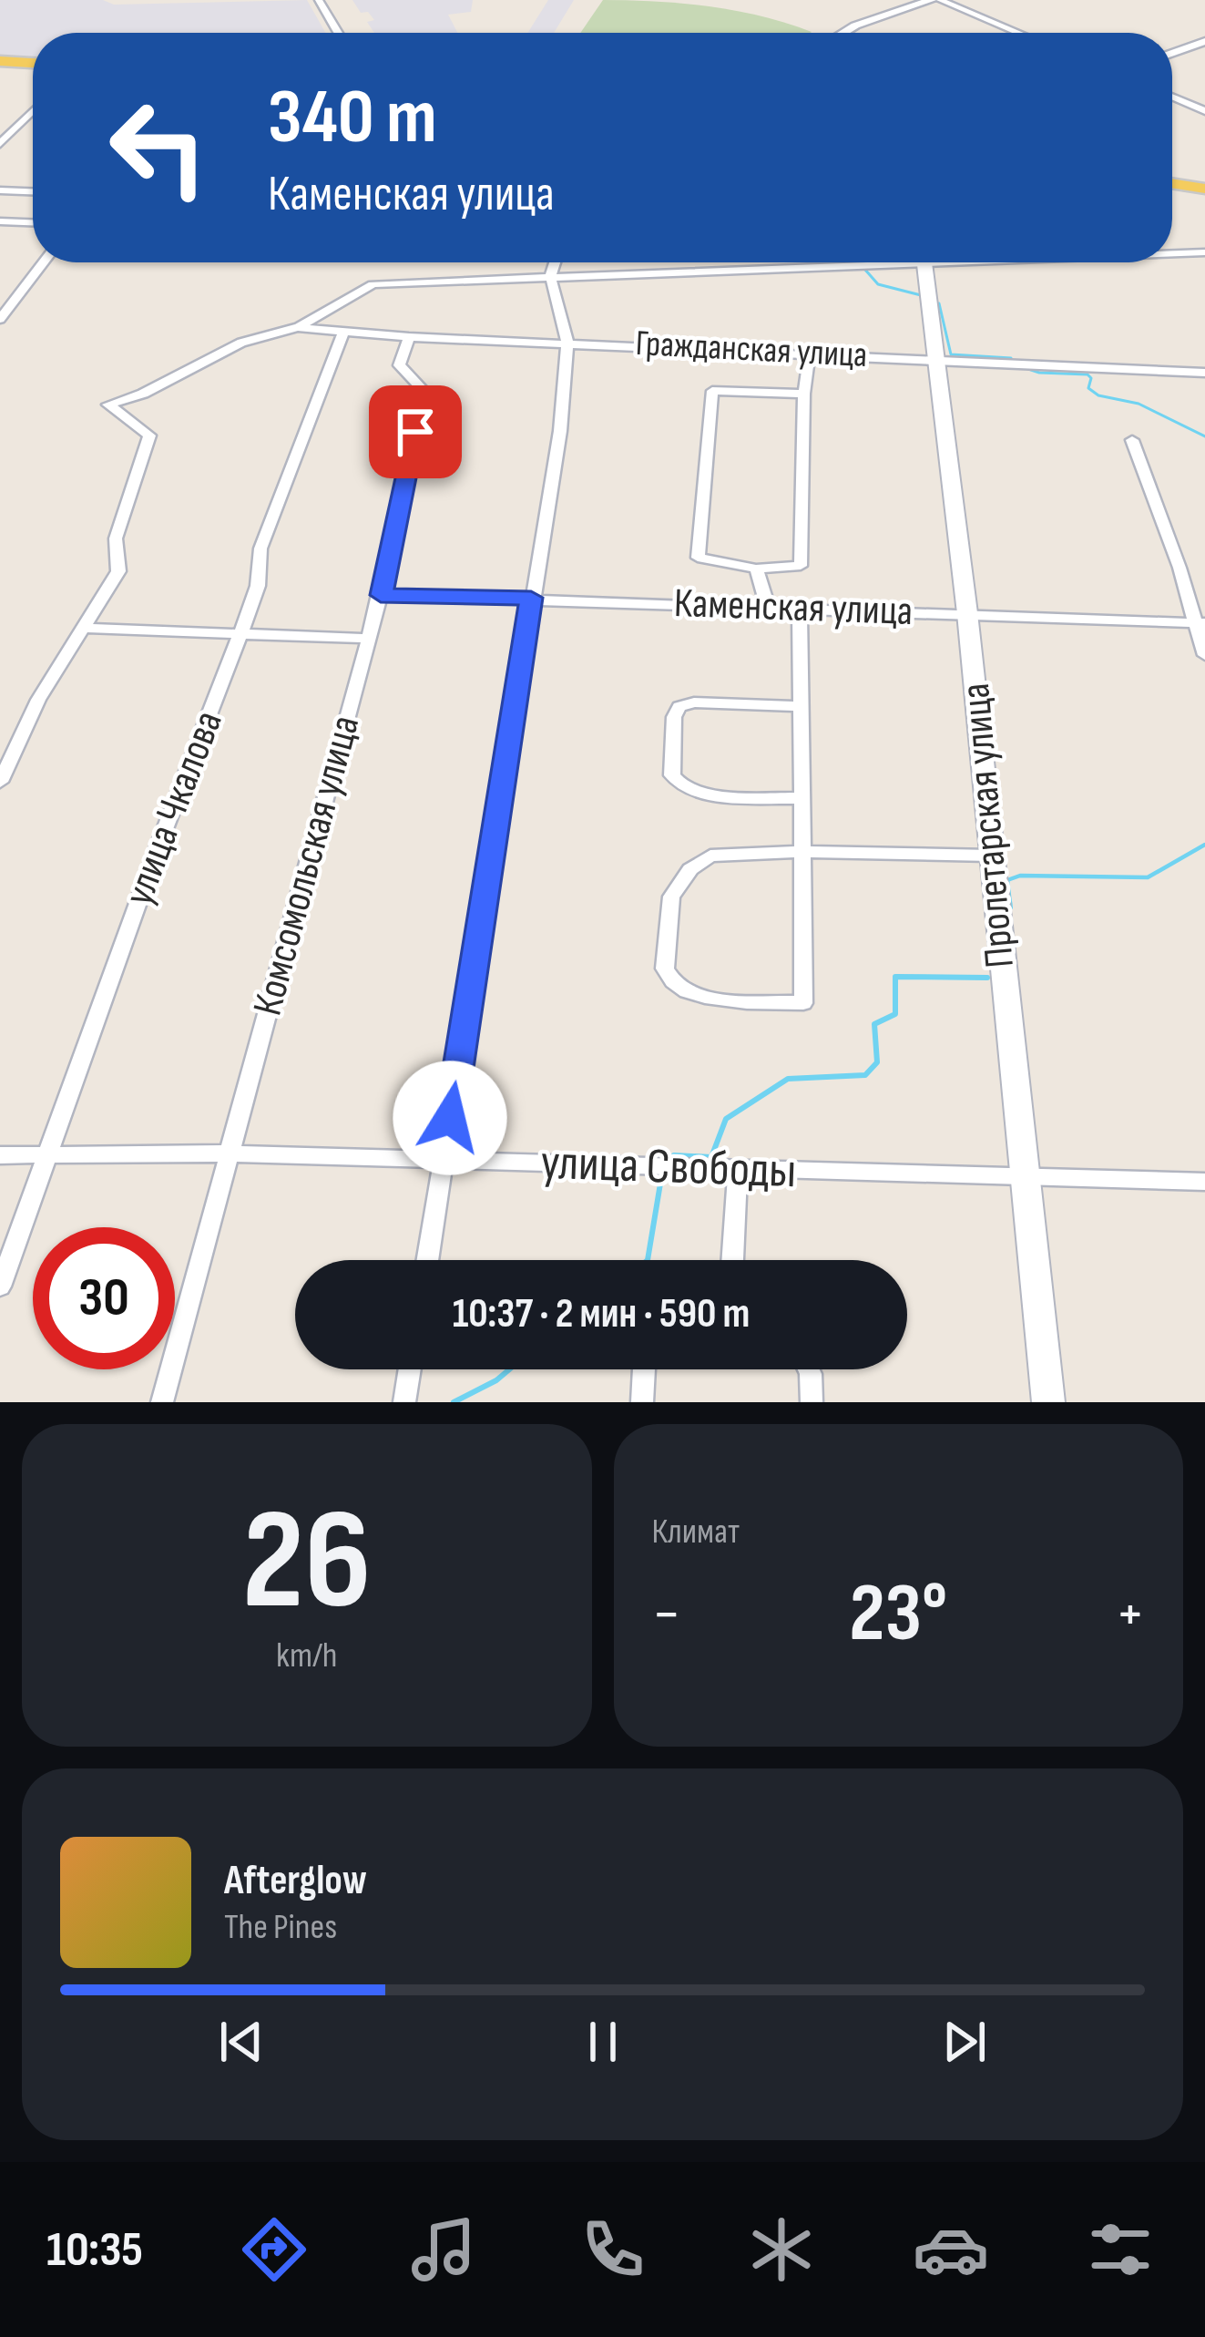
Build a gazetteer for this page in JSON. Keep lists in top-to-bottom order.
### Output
{
  "streets": {
    "main road": ["Пролетарская улица"],
    "street": [
      "Гражданская улица",
      "Каменская улица",
      "улица Чкалова",
      "Комсомольская улица",
      "улица Свободы"
    ]
  },
  "crossings": [
    ["Гражданская улица", "улица Чкалова"],
    ["Гражданская улица", "Пролетарская улица"],
    ["Гражданская улица", "Комсомольская улица"],
    ["Каменская улица", "Пролетарская улица"],
    ["Каменская улица", "Комсомольская улица"],
    ["улица Чкалова", "улица Свободы"],
    ["Пролетарская улица", "улица Свободы"],
    ["Комсомольская улица", "улица Свободы"]
  ],
  "page": {
    "turn": ["340 m", "Каменская улица"],
    "limit": "30",
    "trip": "10:37 · 2 мин · 590 m",
    "tile": [
      ["26", "km/h"],
      "Климат"
    ],
    "heat": ["−", "23°", "+"],
    "song": ["Afterglow", "The Pines"],
    "tabs": "10:35"
  }
}
